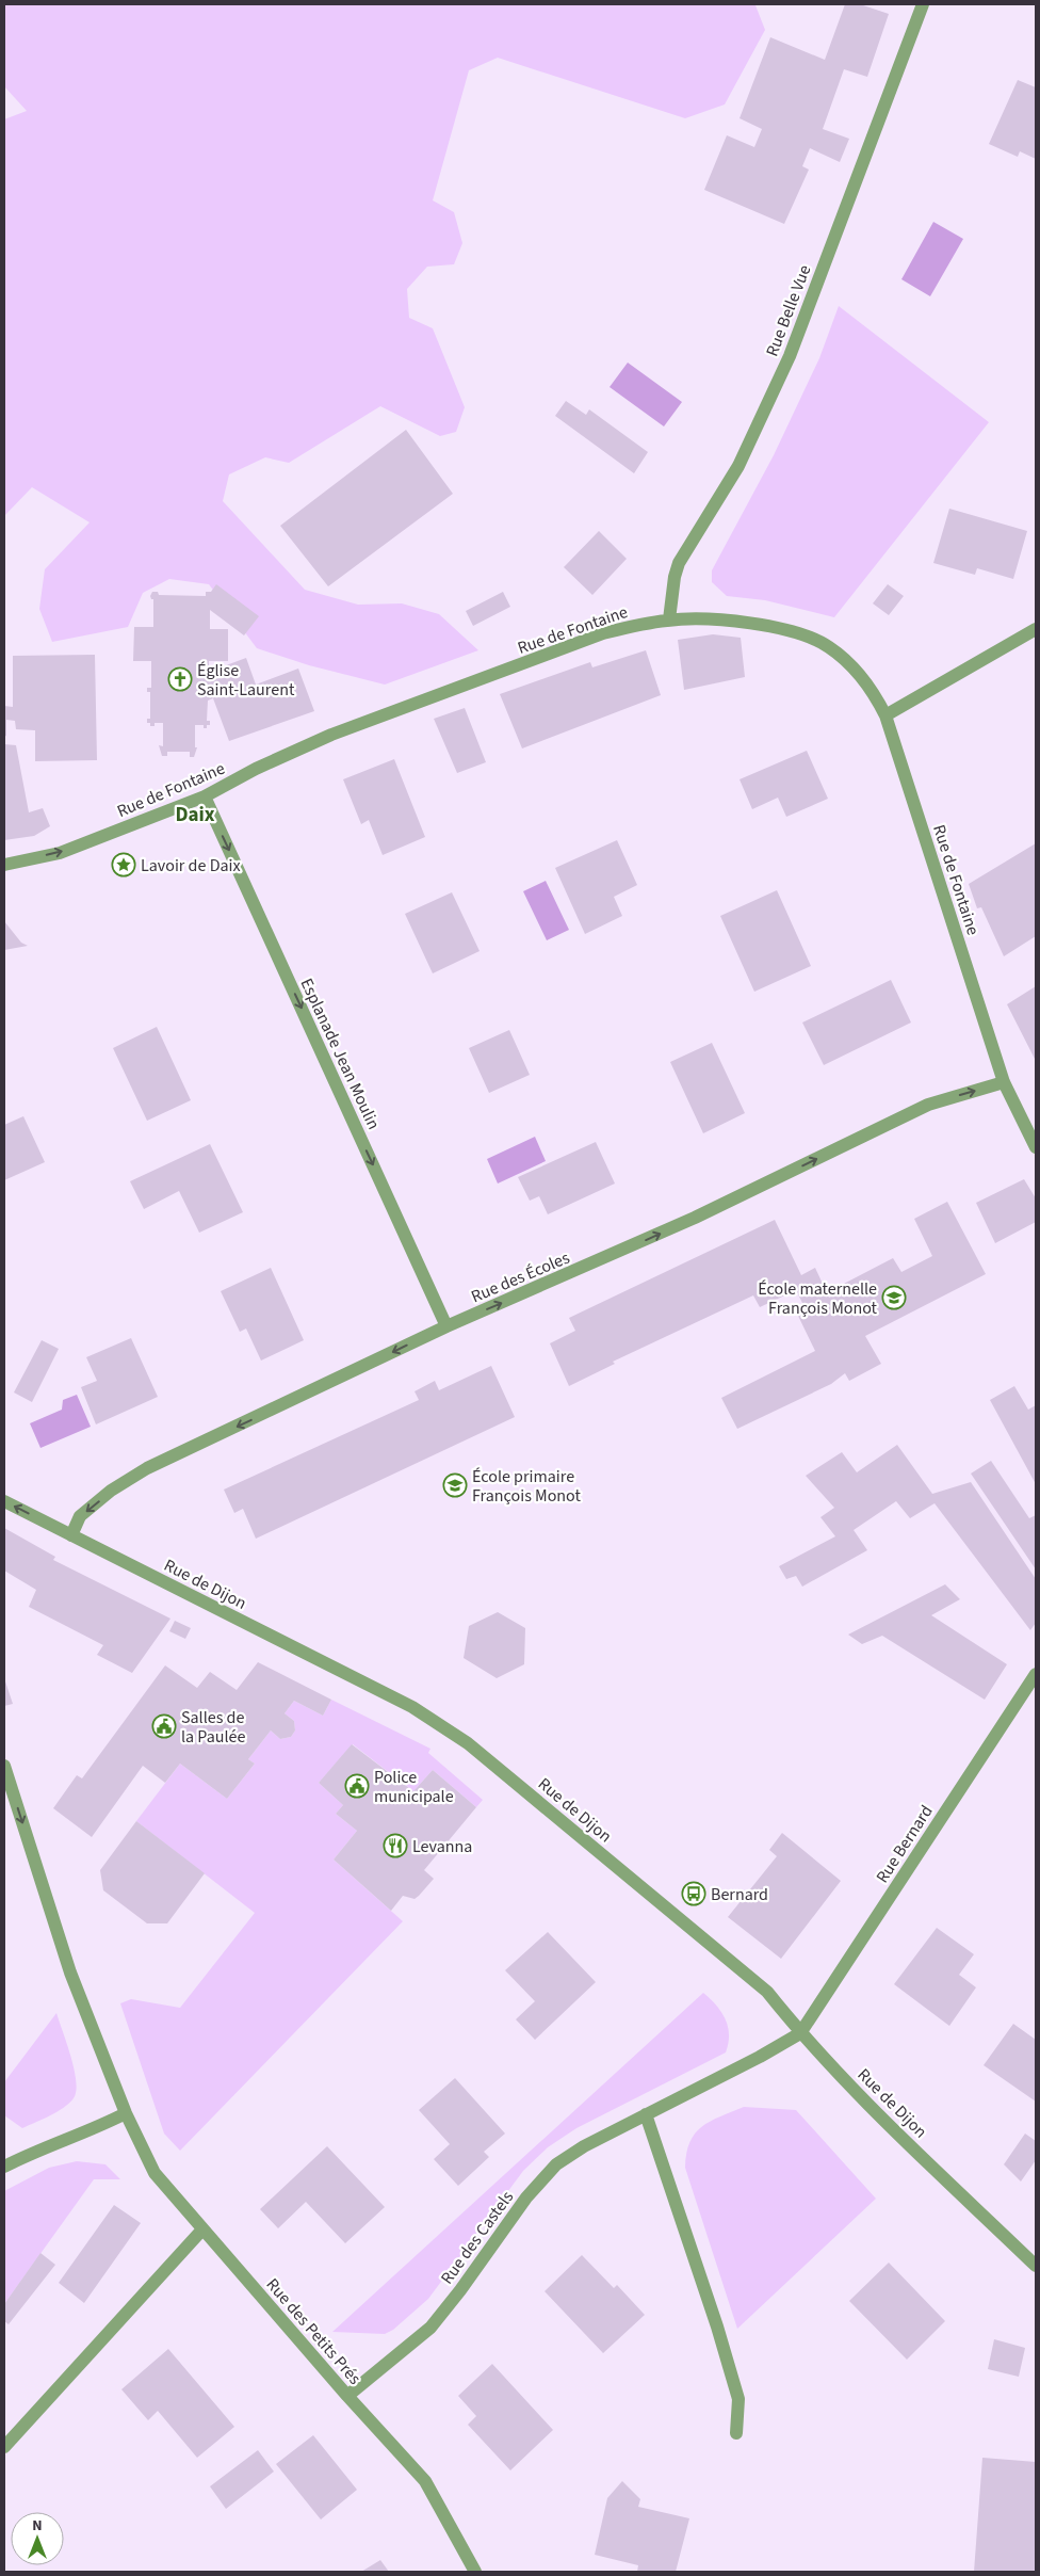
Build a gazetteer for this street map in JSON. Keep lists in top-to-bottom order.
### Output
{
  "streets": {
    "street": [
      "Rue Belle Vue",
      "Rue de Fontaine",
      "Esplanade Jean Moulin",
      "Rue des Écoles",
      "Rue de Dijon",
      "Rue Bernard",
      "Rue des Castels",
      "Rue des Petits Prés"
    ]
  },
  "crossings": [
    ["Rue Belle Vue", "Rue de Fontaine"],
    ["Rue de Fontaine", "Esplanade Jean Moulin"],
    ["Rue de Fontaine", "Rue des Écoles"],
    ["Esplanade Jean Moulin", "Rue des Écoles"],
    ["Rue des Écoles", "Rue de Dijon"],
    ["Rue de Dijon", "Rue Bernard"],
    ["Rue de Dijon", "Rue des Castels"],
    ["Rue Bernard", "Rue des Castels"],
    ["Rue des Castels", "Rue des Petits Prés"]
  ],
  "one_way": ["Esplanade Jean Moulin", "Rue des Petits Prés"],
  "districts": ["Daix"],
  "places": {
    "church": ["Église Saint-Laurent"],
    "place": ["Lavoir de Daix"],
    "school or university": ["École maternelle François Monot", "École primaire François Monot"],
    "public building": ["Salles de la Paulée", "Police municipale"],
    "restaurant": ["Levanna"],
    "bus stop": ["Bernard"]
  },
  "north": "top"
}
